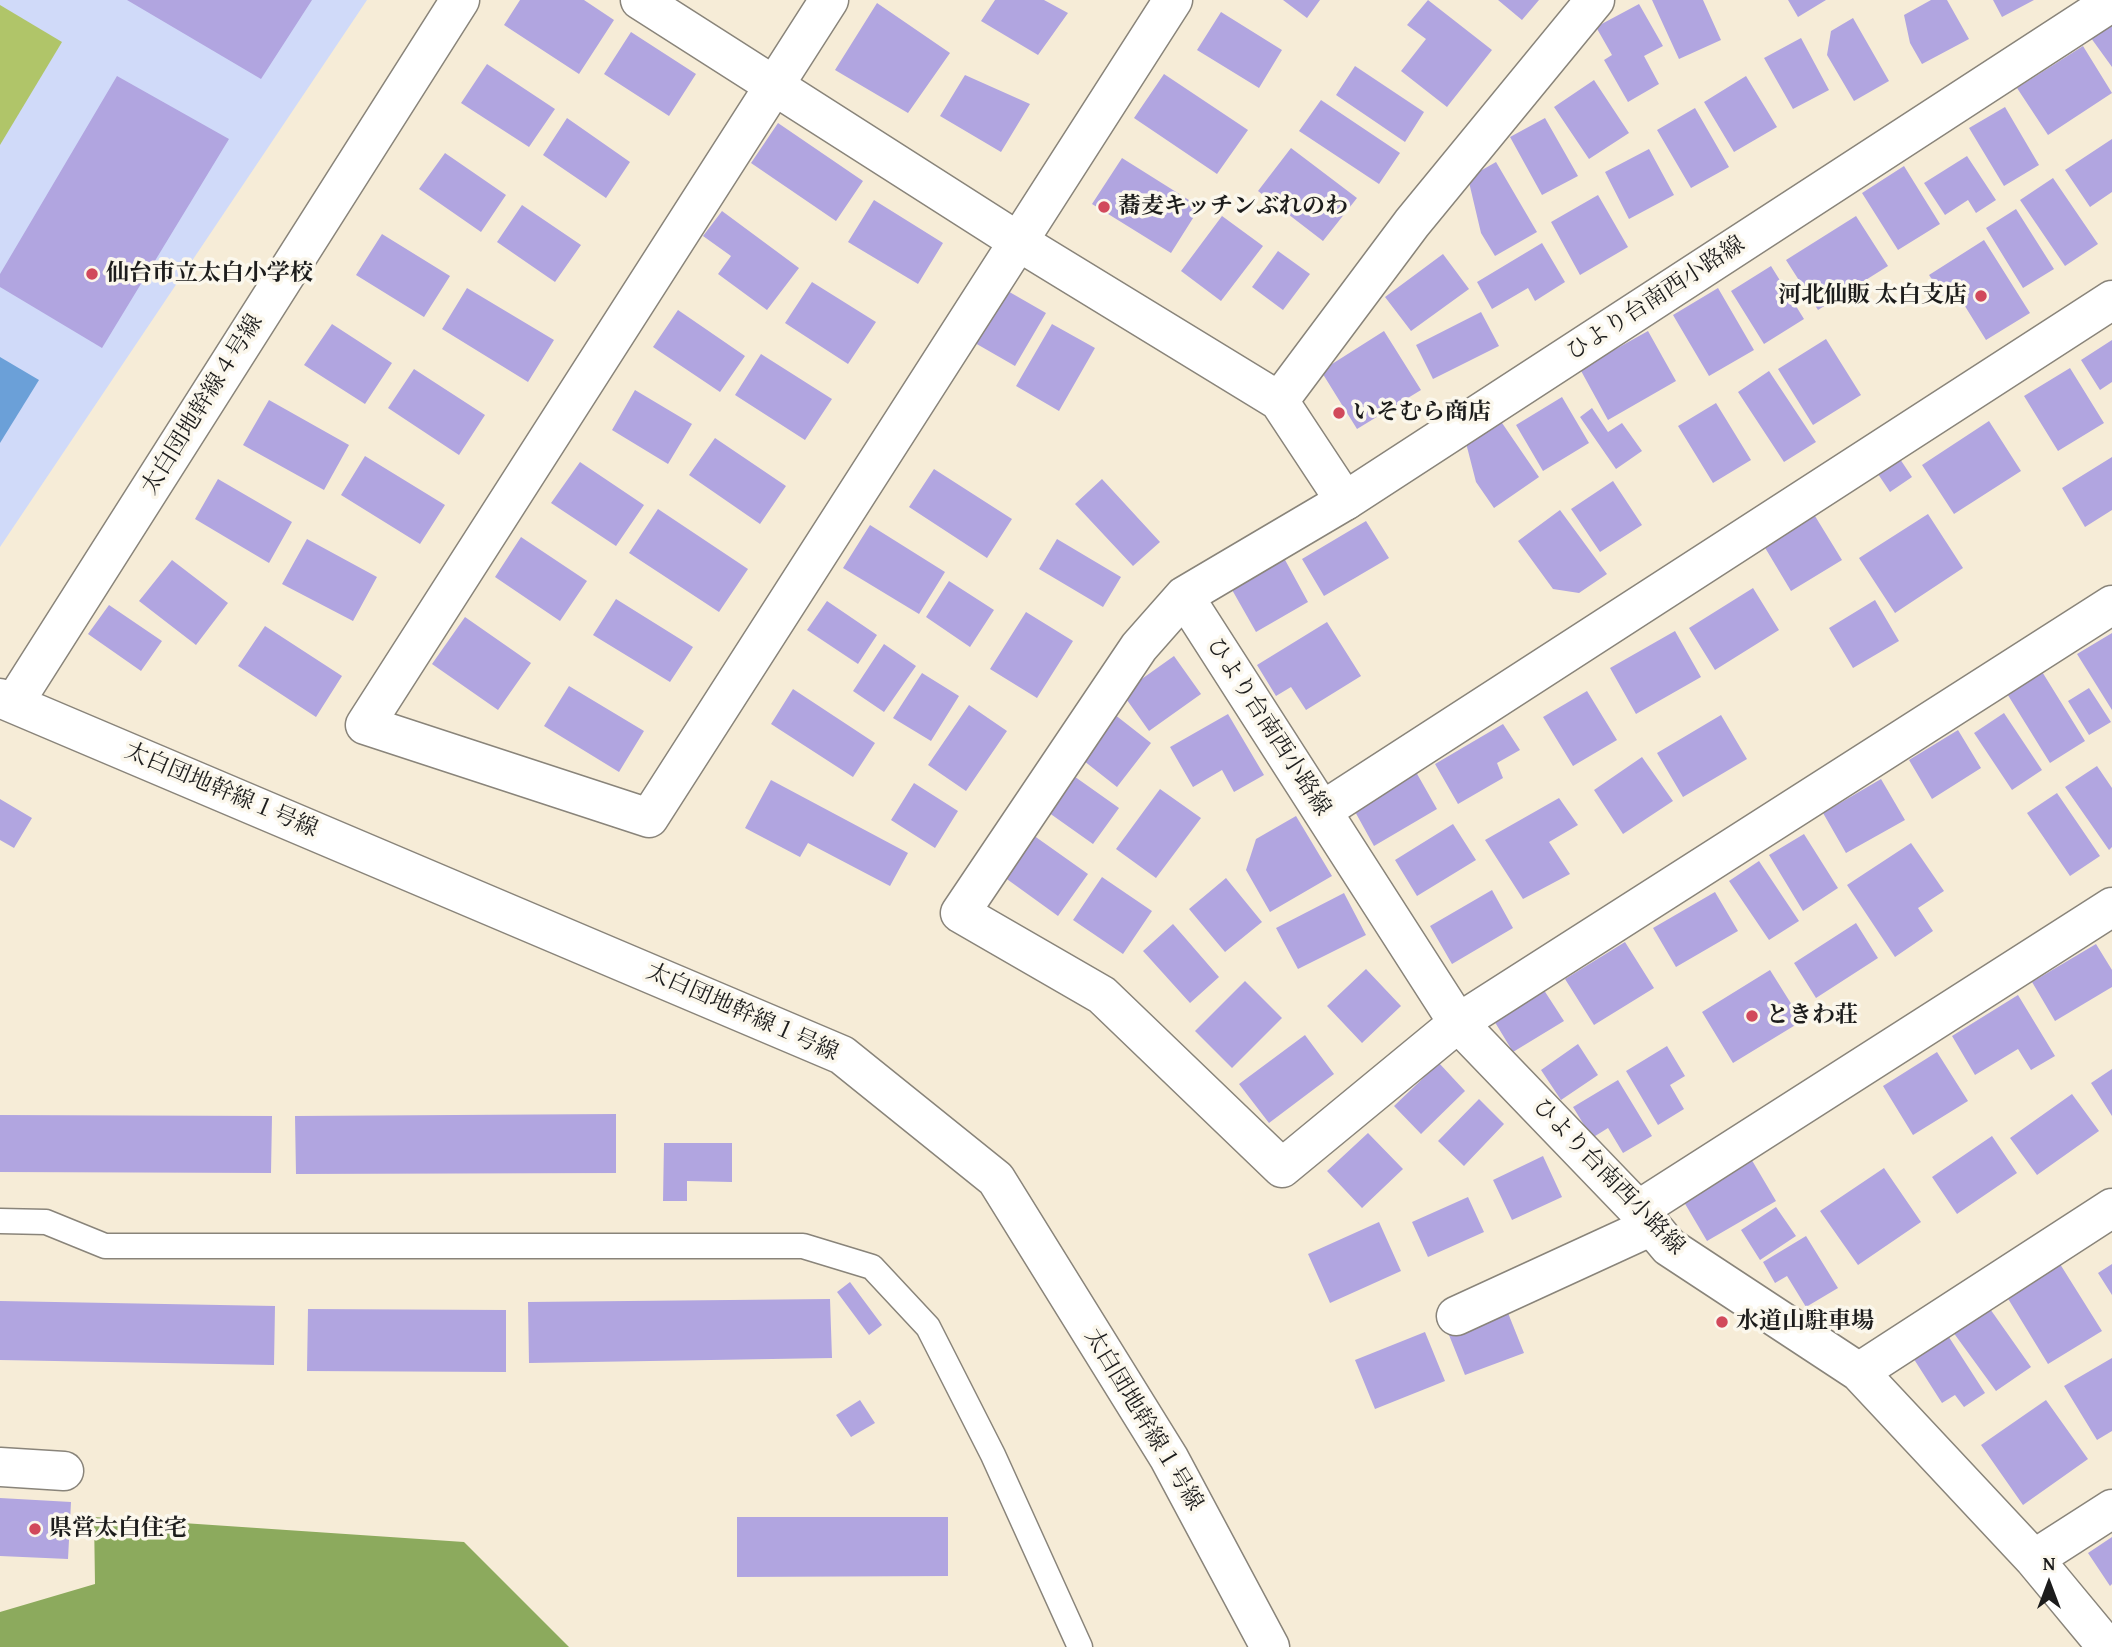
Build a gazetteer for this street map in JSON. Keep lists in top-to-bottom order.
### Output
{
  "streets": {
    "street": ["ひより台南西小路線", "太白団地幹線４号線", "太白団地幹線１号線"]
  },
  "crossings": [
    ["太白団地幹線４号線", "太白団地幹線１号線"]
  ],
  "places": [
    "蕎麦キッチンぶれのわ",
    "仙台市立太白小学校",
    "河北仙販 太白支店",
    "いそむら商店",
    "ときわ荘",
    "水道山駐車場",
    "県営太白住宅"
  ],
  "north": "top"
}
